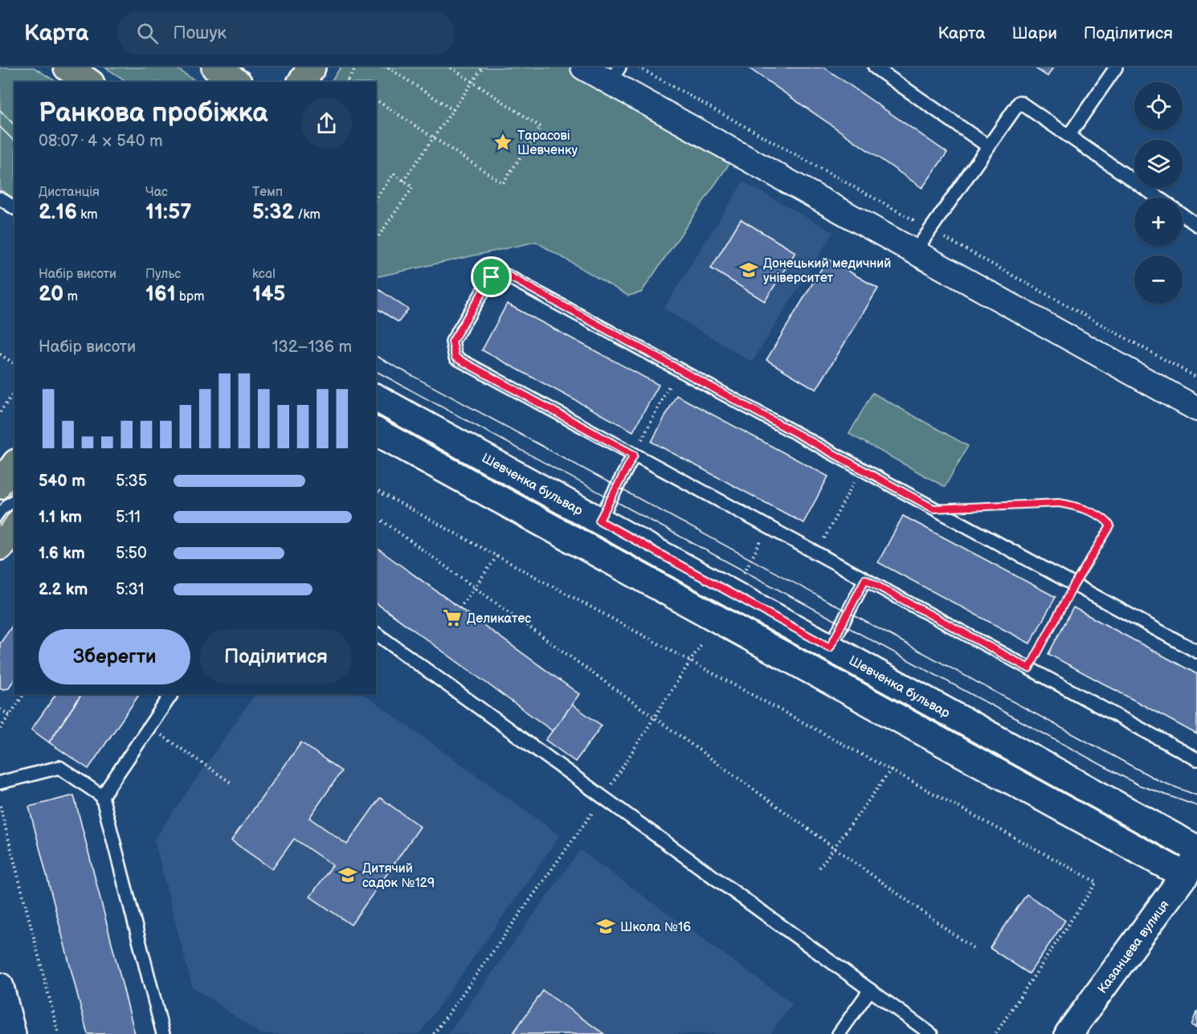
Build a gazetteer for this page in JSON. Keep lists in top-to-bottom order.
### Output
{
  "streets": {
    "street": ["Шевченка бульвар", "Казанцева вулиця"]
  },
  "places": {
    "place": ["Тарасові Шевченку"],
    "school or university": ["Донецький медичний університет", "Дитячий садок №129", "Школа №16"],
    "supermarket": ["Деликатес"]
  },
  "page": {
    "header": "Карта",
    "search": "Пошук",
    "nav": ["Карта", "Шари", "Поділитися"],
    "map_buttons": ["+", "−"],
    "heading": ["Ранкова пробіжка", "08:07 · 4 × 540 m"],
    "stats": [
      ["Дистанція", "2.16 km"],
      ["Час", "11:57"],
      ["Темп", "5:32 /km"],
      ["Набір висоти", "20 m"],
      ["Пульс", "161 bpm"],
      ["kcal", "145"]
    ],
    "chart": ["Набір висоти", "132–136 m"],
    "list": [
      {
        "name": "540 m",
        "note": "5:35"
      },
      {
        "name": "1.1 km",
        "note": "5:11"
      },
      {
        "name": "1.6 km",
        "note": "5:50"
      },
      {
        "name": "2.2 km",
        "note": "5:31"
      }
    ],
    "buttons": ["Зберегти", "Поділитися"]
  }
}
